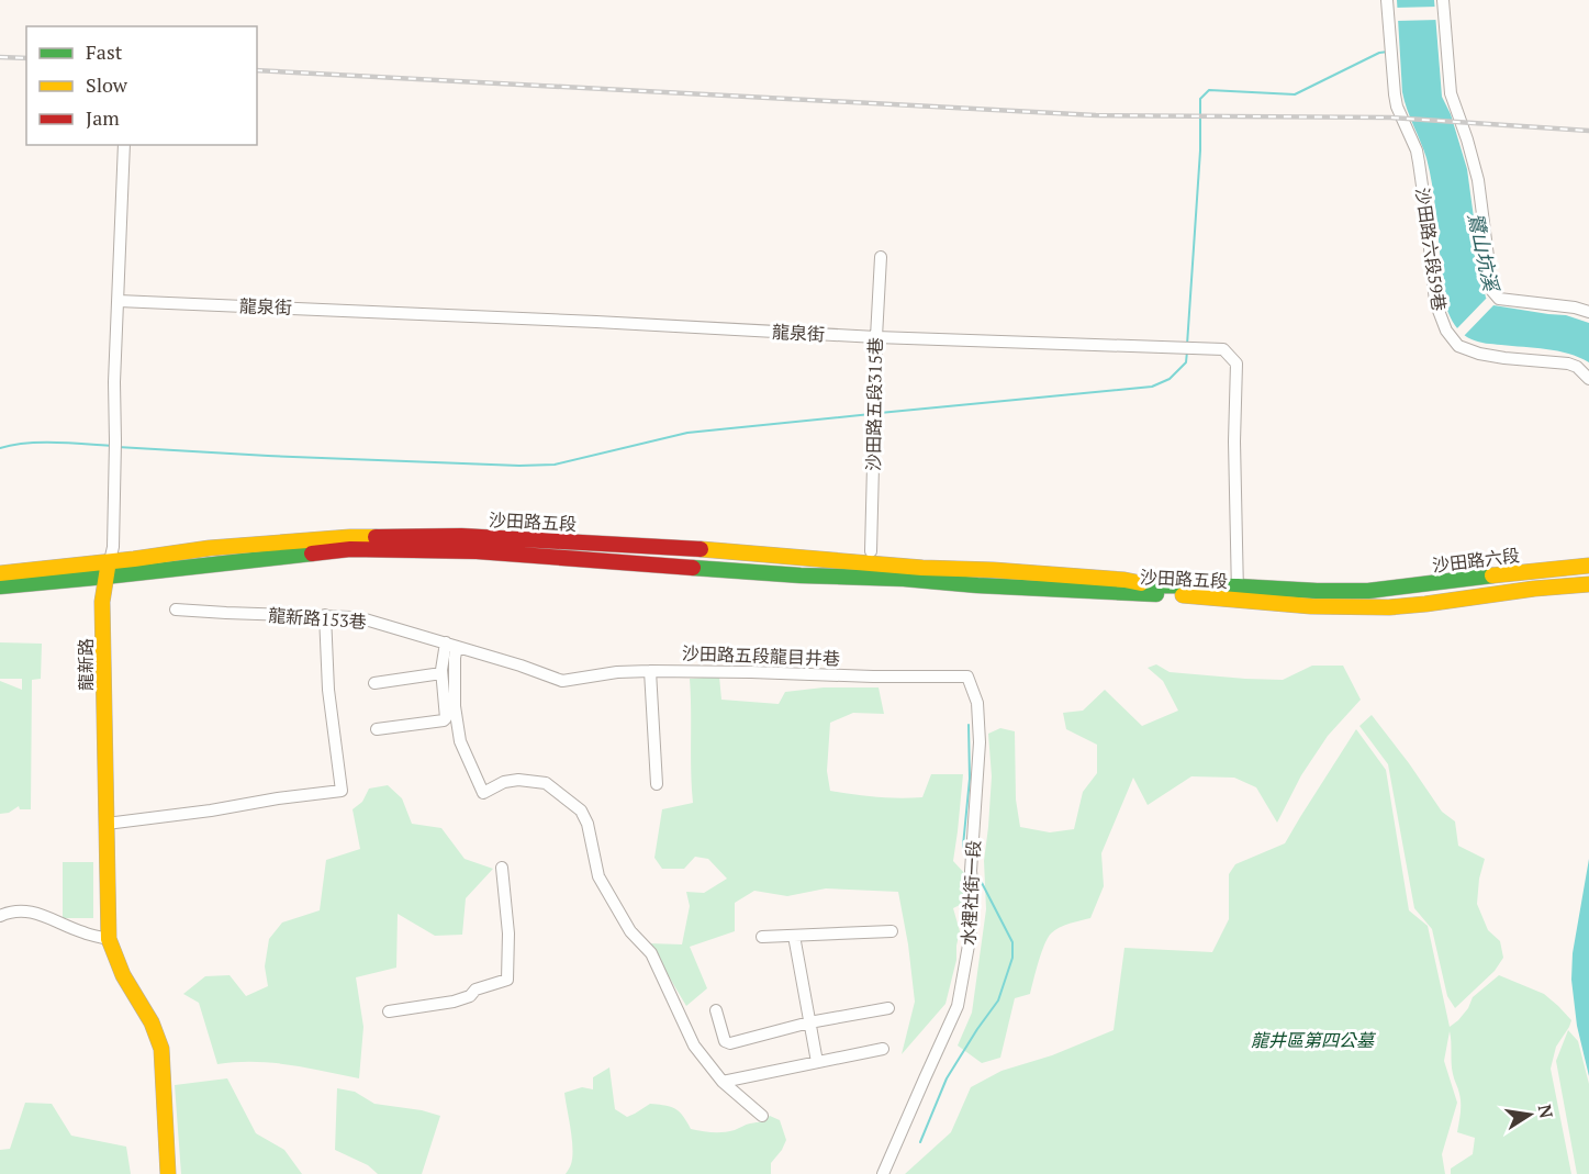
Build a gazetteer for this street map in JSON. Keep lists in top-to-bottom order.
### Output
{
  "streets": {
    "street": [
      "沙田路六段59巷",
      "龍泉街",
      "沙田路五段315巷",
      "沙田路五段",
      "沙田路六段",
      "龍新路153巷",
      "沙田路五段龍目井巷",
      "龍新路",
      "水裡社街一段"
    ]
  },
  "crossings": [
    ["龍泉街", "沙田路五段315巷"],
    ["龍泉街", "沙田路五段"],
    ["龍泉街", "龍新路"],
    ["沙田路五段315巷", "沙田路五段"],
    ["沙田路五段", "沙田路六段"],
    ["沙田路五段", "龍新路"],
    ["龍新路153巷", "沙田路五段龍目井巷"],
    ["沙田路五段龍目井巷", "水裡社街一段"]
  ],
  "water": ["鷺山坑溪"],
  "parks": ["龍井區第四公墓"],
  "legend": ["Fast", "Slow", "Jam"],
  "north": "right"
}
